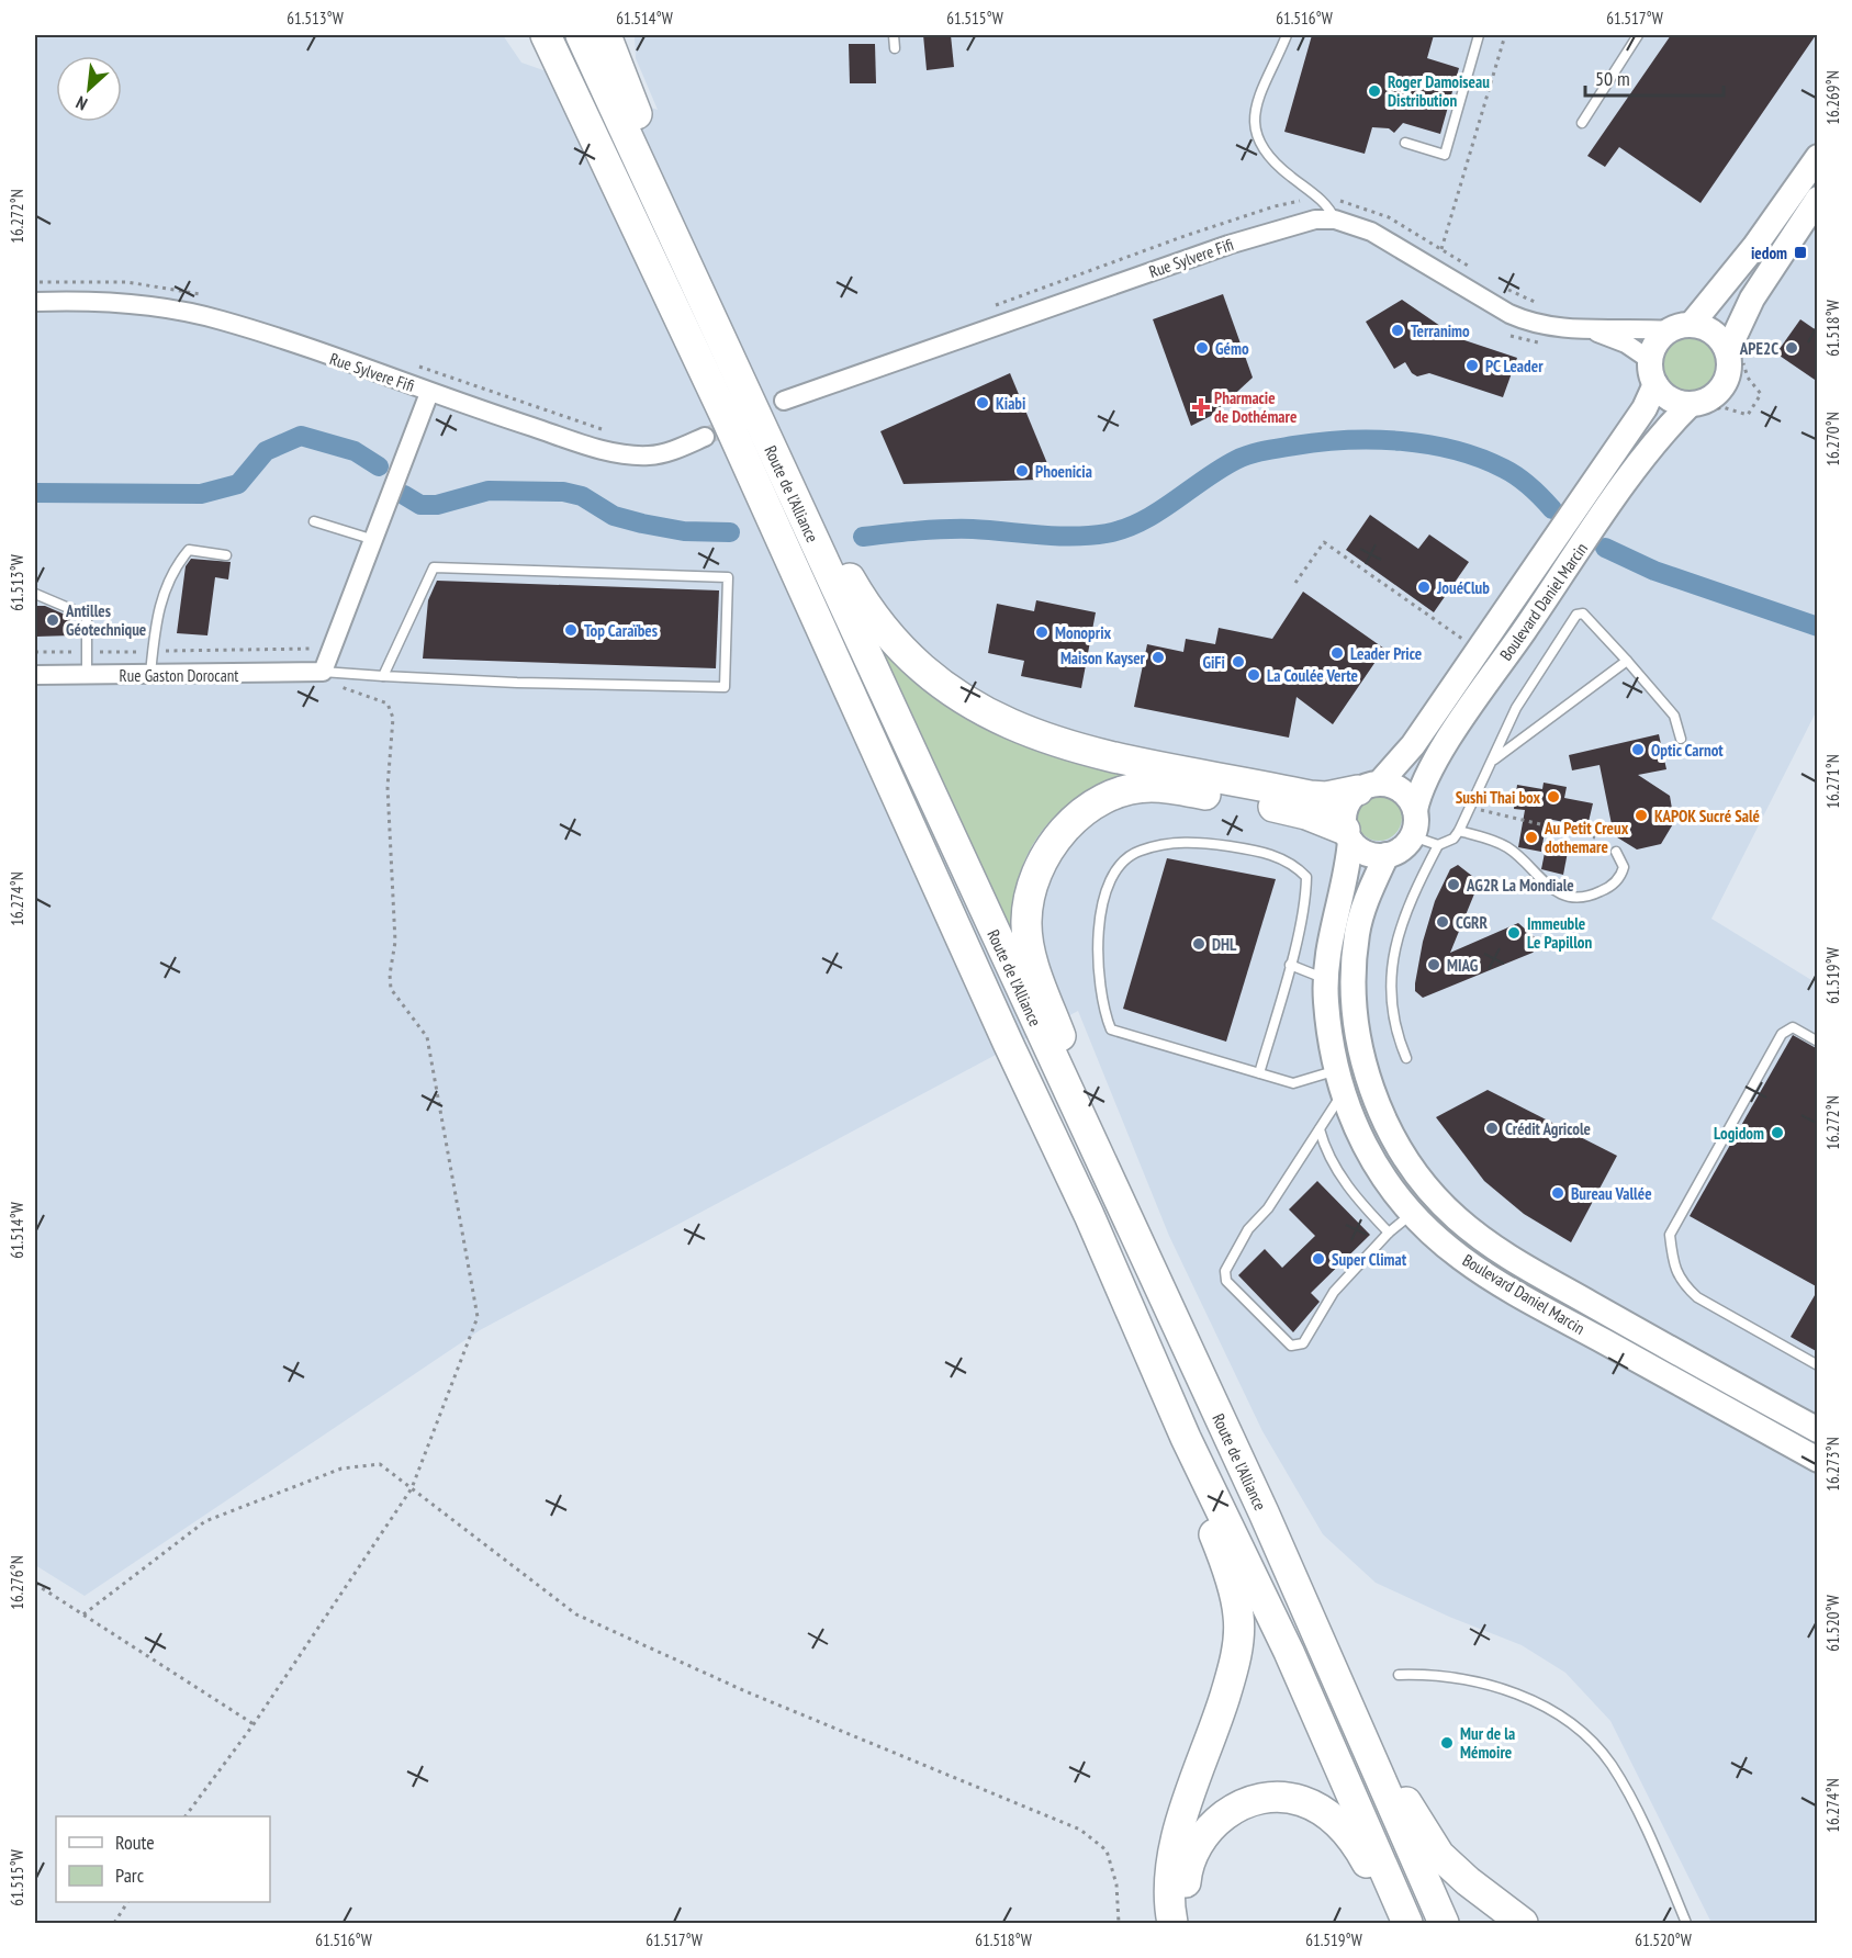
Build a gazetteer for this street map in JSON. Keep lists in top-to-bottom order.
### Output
{
  "streets": {
    "highway": ["Route de l'Alliance"],
    "main road": ["Boulevard Daniel Marcin"],
    "street": ["Rue Sylvere Fifi", "Rue Gaston Dorocant"]
  },
  "crossings": [
    ["Rue Sylvere Fifi", "Boulevard Daniel Marcin"]
  ],
  "places": {
    "other": [
      "Roger Damoiseau Distribution",
      "Terranimo",
      "Gémo",
      "APE2C",
      "PC Leader",
      "Kiabi",
      "Phoenicia",
      "JouéClub",
      "Antilles Géotechnique",
      "Top Caraïbes",
      "Monoprix",
      "Leader Price",
      "Maison Kayser",
      "GiFi",
      "La Coulée Verte",
      "Optic Carnot",
      "Sushi Thai box",
      "KAPOK Sucré Salé",
      "Au Petit Creux dothemare",
      "AG2R La Mondiale",
      "CGRR",
      "Immeuble Le Papillon",
      "DHL",
      "MIAG",
      "Crédit Agricole",
      "Logidom",
      "Bureau Vallée",
      "Super Climat",
      "Mur de la Mémoire"
    ],
    "transit": ["iedom"],
    "health": ["Pharmacie de Dothémare"]
  },
  "legend": ["Route", "Parc"],
  "scale_bar": "50 m",
  "north": "bottom left",
  "coordinates": [
    "61.513°W",
    "61.514°W",
    "61.515°W",
    "61.516°W",
    "61.517°W",
    "16.269°N",
    "16.272°N",
    "61.518°W",
    "16.270°N",
    "16.271°N",
    "16.274°N",
    "61.519°W",
    "16.273°N",
    "16.276°N",
    "61.520°W"
  ]
}
